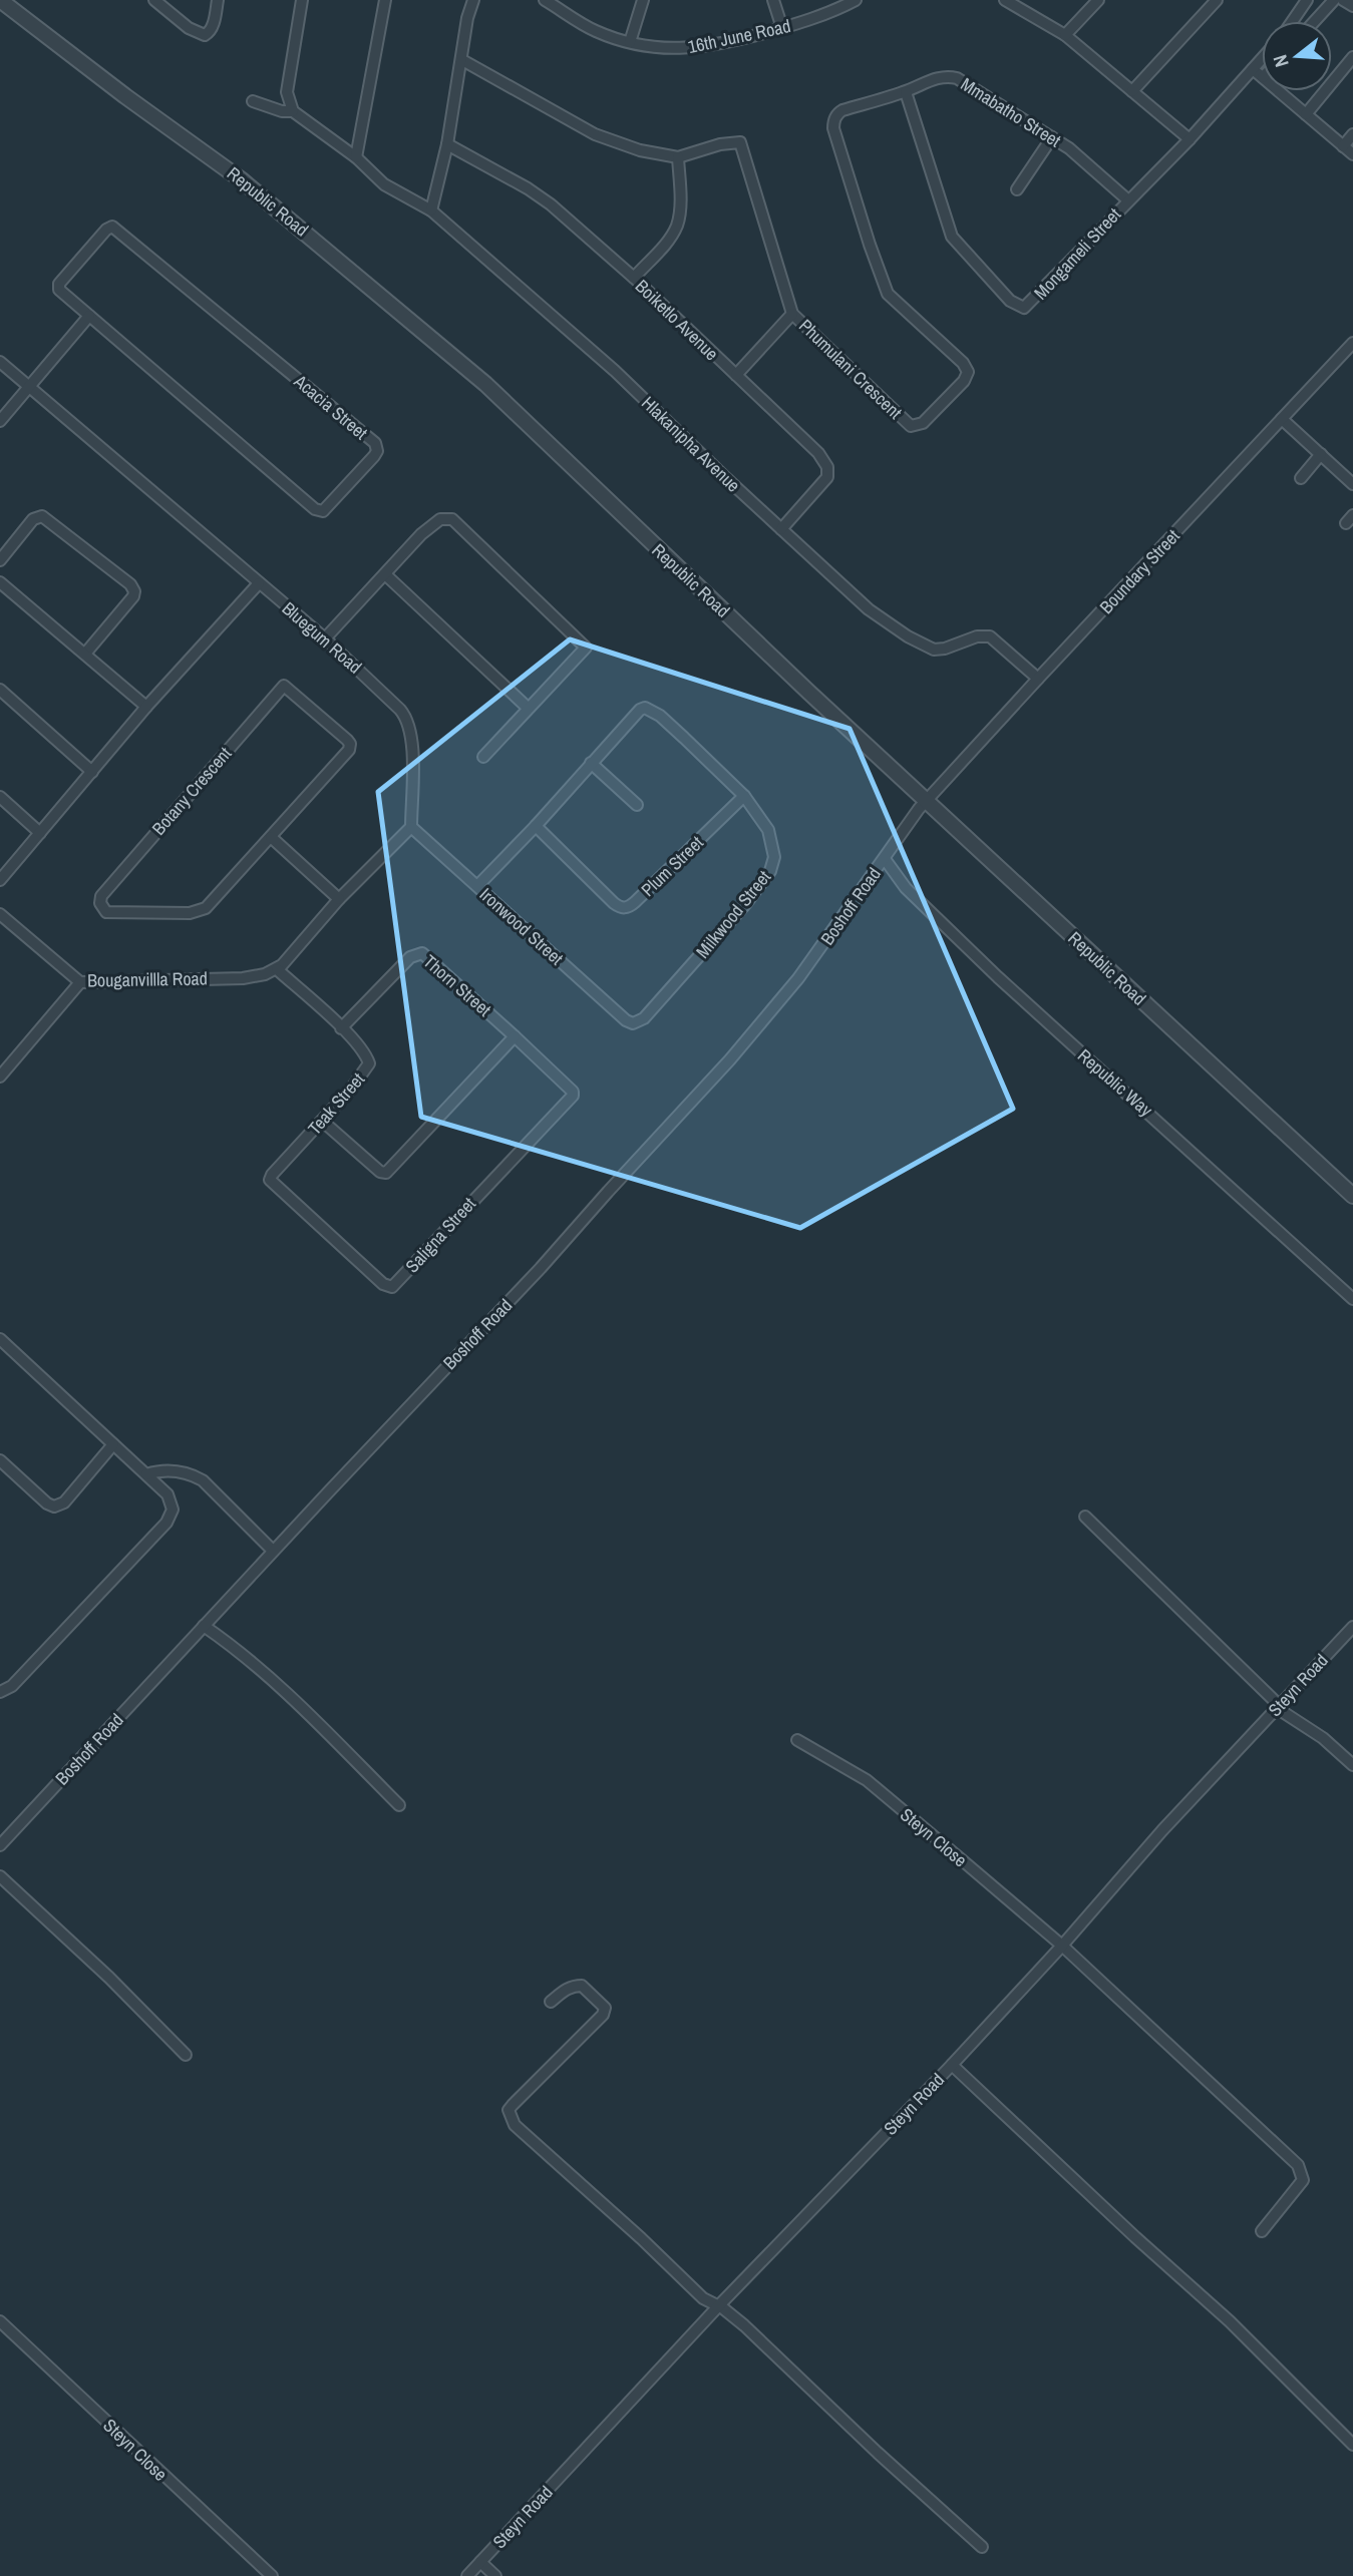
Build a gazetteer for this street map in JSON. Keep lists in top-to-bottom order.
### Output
{
  "streets": {
    "street": [
      "16th June Road",
      "Mmabatho Street",
      "Republic Road",
      "Mongameli Street",
      "Boiketlo Avenue",
      "Phumulani Crescent",
      "Acacia Street",
      "Hlakanipha Avenue",
      "Boundary Street",
      "Bluegum Road",
      "Botany Crescent",
      "Plum Street",
      "Boshoff Road",
      "Milkwood Street",
      "Ironwood Street",
      "Bouganvillla Road",
      "Thorn Street",
      "Republic Way",
      "Teak Street",
      "Saligna Street",
      "Steyn Road",
      "Steyn Close"
    ]
  },
  "crossings": [
    ["Mmabatho Street", "Mongameli Street"],
    ["Mmabatho Street", "Phumulani Crescent"],
    ["Republic Road", "Boundary Street"],
    ["Republic Road", "Boshoff Road"],
    ["Boiketlo Avenue", "Hlakanipha Avenue"],
    ["Hlakanipha Avenue", "Boundary Street"],
    ["Boundary Street", "Boshoff Road"],
    ["Bluegum Road", "Ironwood Street"],
    ["Plum Street", "Milkwood Street"],
    ["Boshoff Road", "Republic Way"],
    ["Milkwood Street", "Ironwood Street"],
    ["Bouganvillla Road", "Teak Street"],
    ["Thorn Street", "Teak Street"],
    ["Thorn Street", "Saligna Street"],
    ["Teak Street", "Saligna Street"],
    ["Steyn Road", "Steyn Close"]
  ],
  "north": "left"
}
